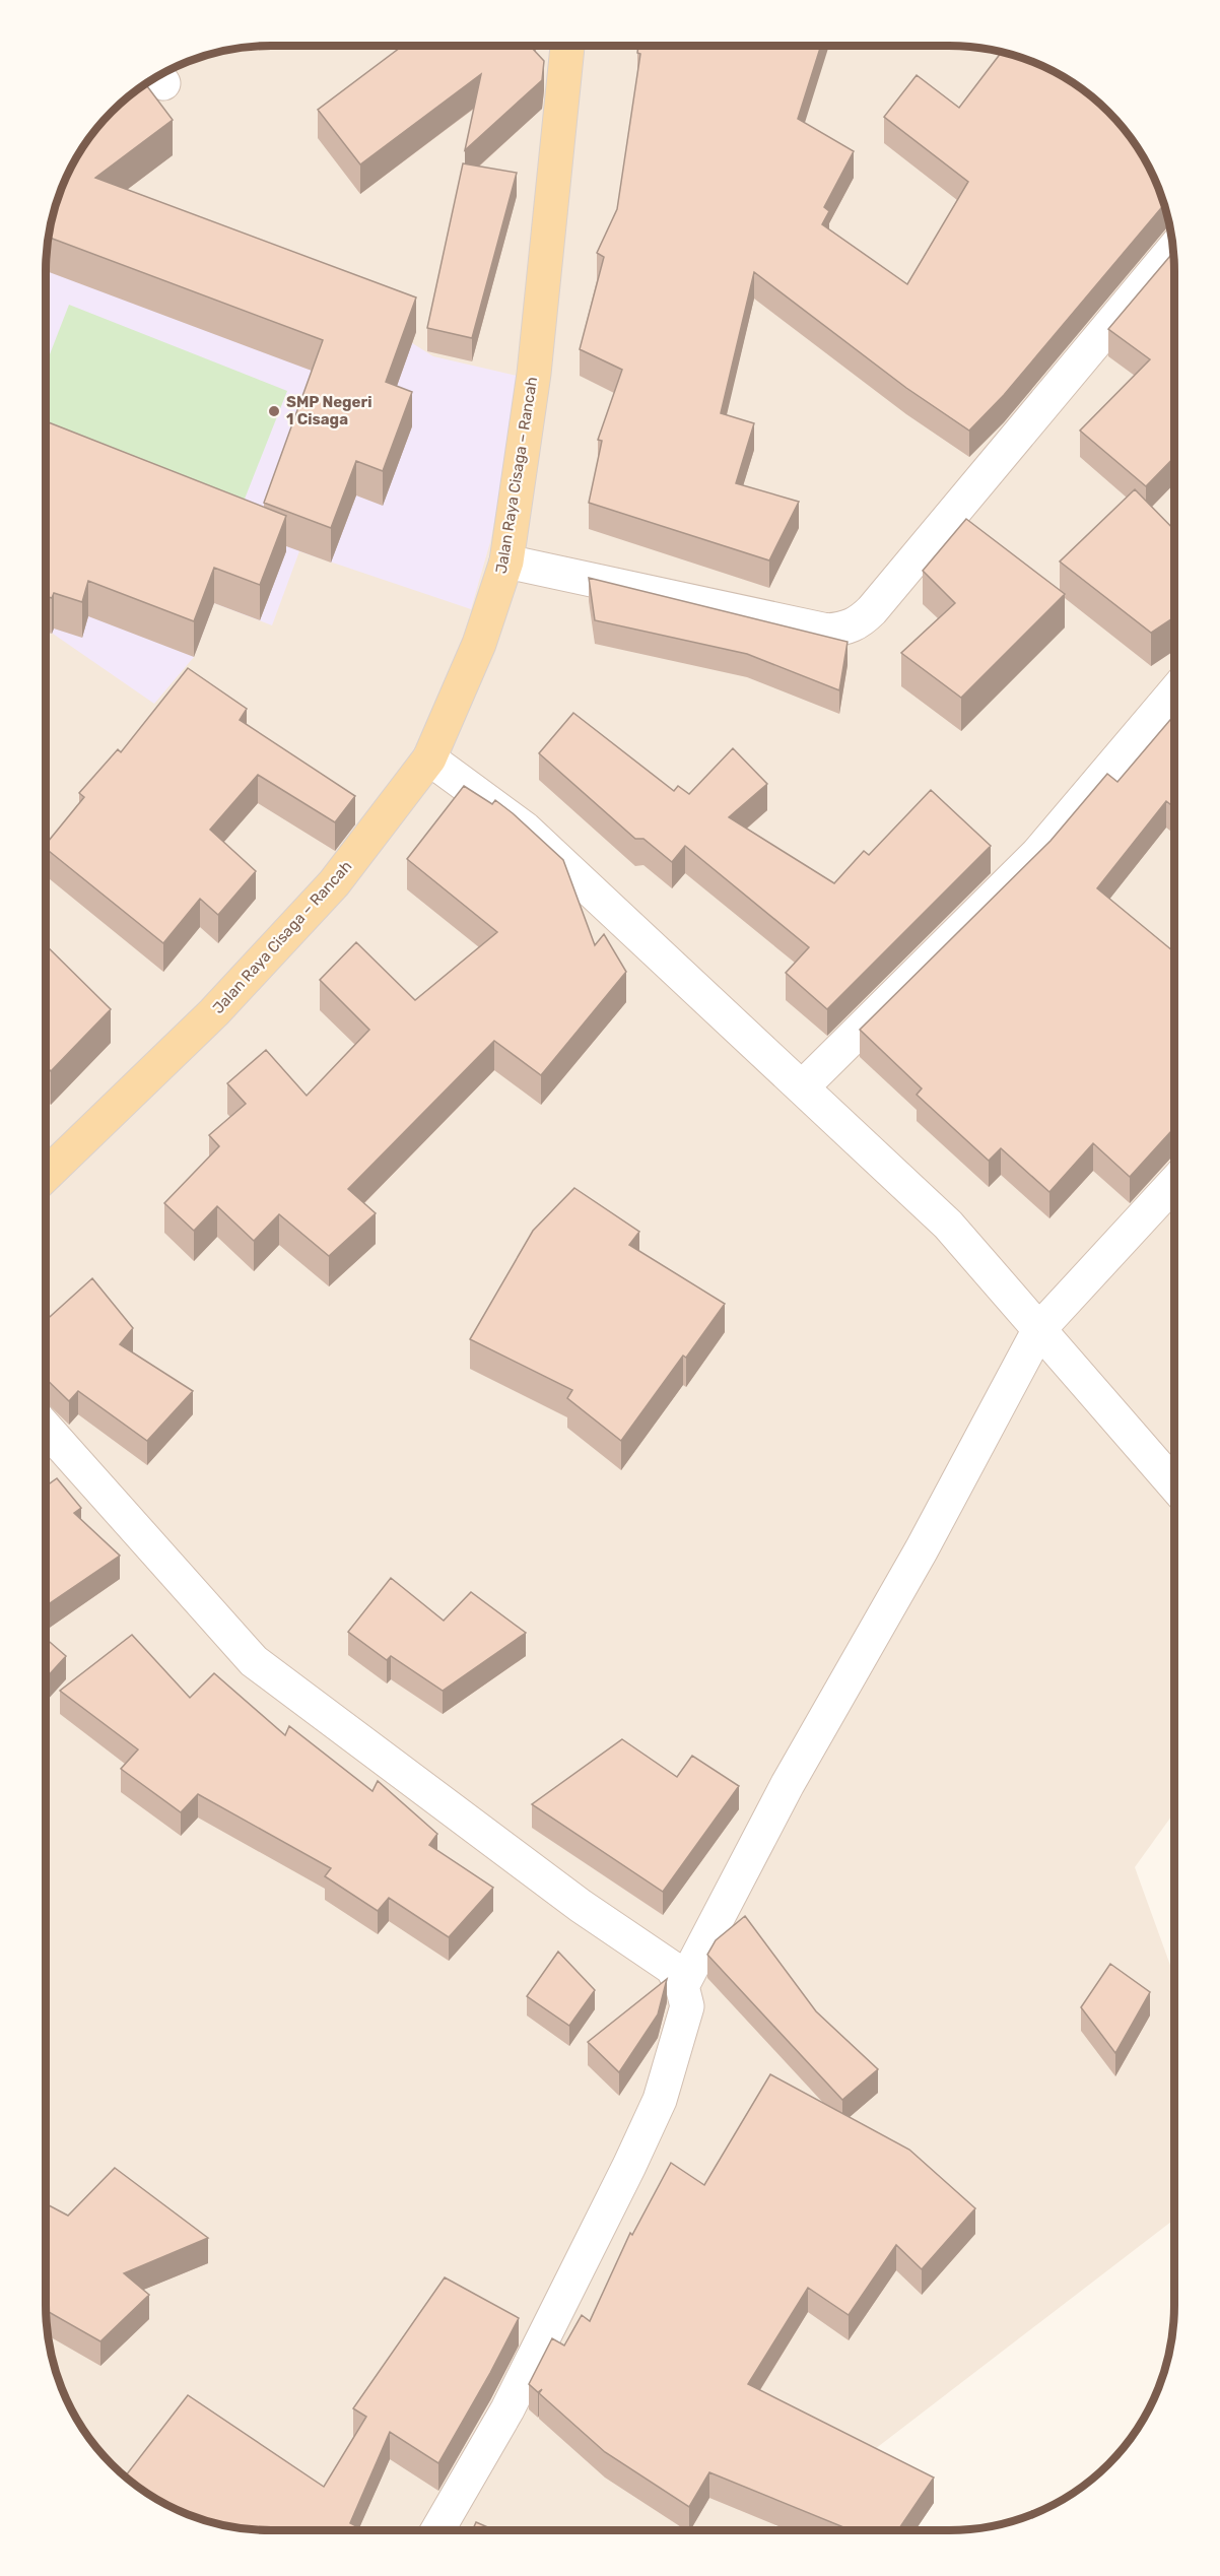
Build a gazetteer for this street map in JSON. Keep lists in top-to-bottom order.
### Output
{
  "streets": {
    "main road": ["Jalan Raya Cisaga – Rancah"]
  },
  "places": ["SMP Negeri 1 Cisaga"]
}
